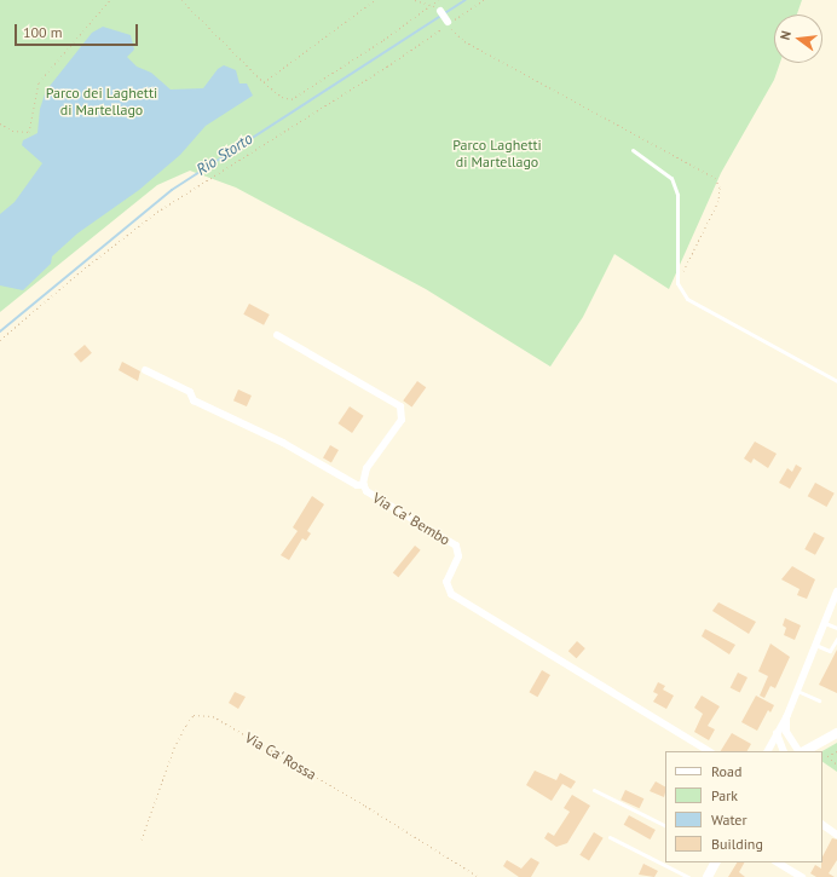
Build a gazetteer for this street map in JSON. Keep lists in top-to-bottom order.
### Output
{
  "streets": {
    "street": ["Via Ca' Bembo"],
    "path": ["Via Ca' Rossa"]
  },
  "water": ["Rio Storto"],
  "parks": ["Parco dei Laghetti di Martellago", "Parco Laghetti di Martellago"],
  "legend": [
    "Road",
    "Park",
    "Water",
    "Building"
  ],
  "scale_bar": "100 m",
  "north": "left"
}
